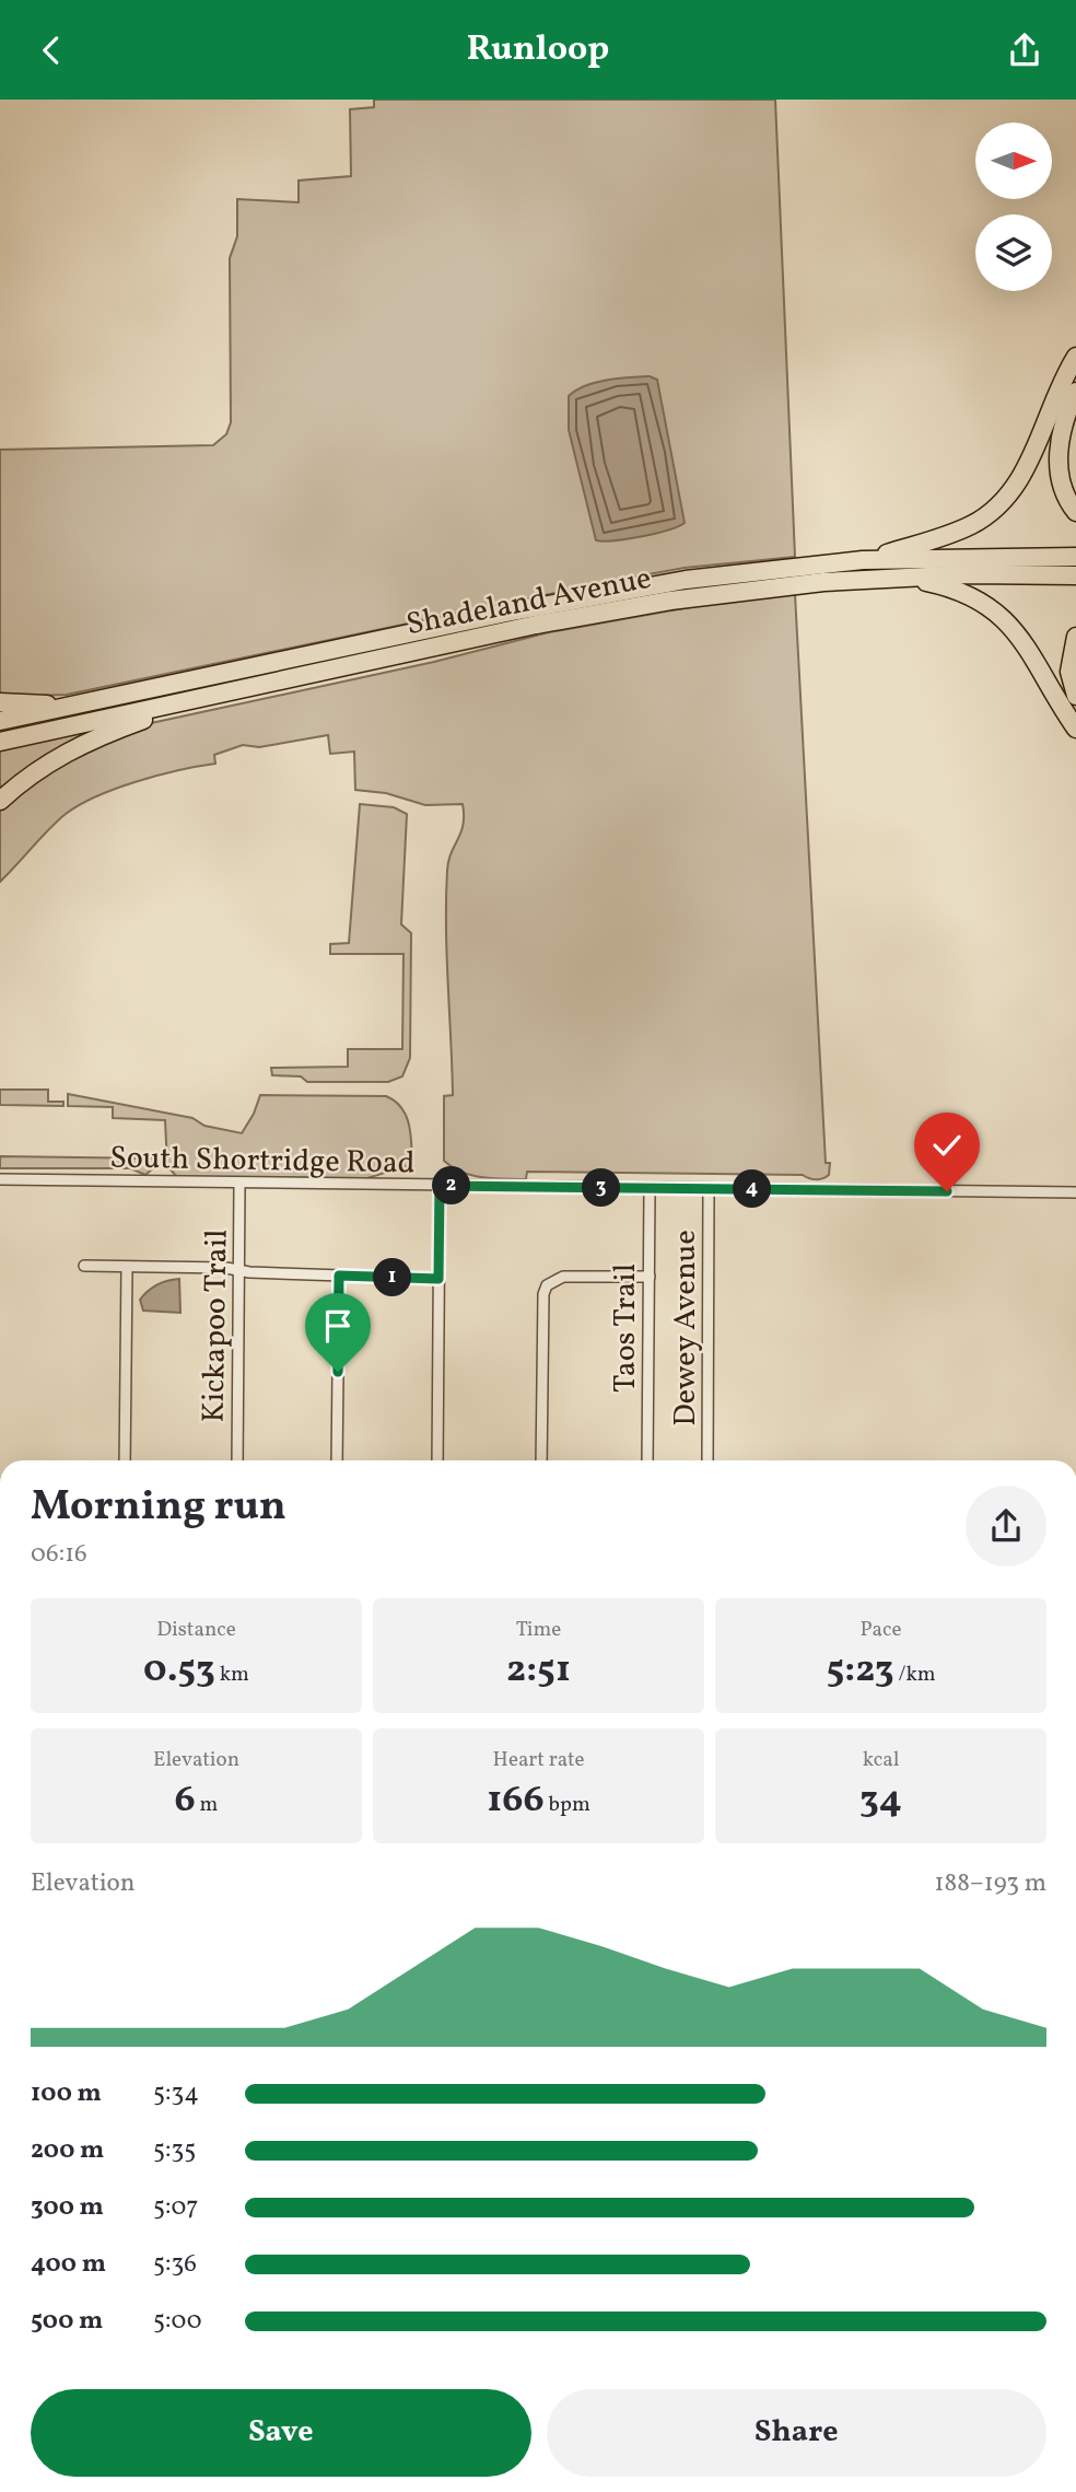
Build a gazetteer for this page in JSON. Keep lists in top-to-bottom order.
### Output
{
  "streets": {
    "highway": ["Shadeland Avenue"],
    "street": [
      "South Shortridge Road",
      "Kickapoo Trail",
      "Taos Trail",
      "Dewey Avenue"
    ]
  },
  "crossings": [
    ["South Shortridge Road", "Kickapoo Trail"],
    ["South Shortridge Road", "Taos Trail"],
    ["South Shortridge Road", "Dewey Avenue"]
  ],
  "north": "right",
  "page": {
    "header": "Runloop",
    "pins": [
      "2",
      "3",
      "4",
      "1"
    ],
    "heading": ["Morning run", "06:16"],
    "stats": [
      ["Distance", "0.53 km"],
      ["Time", "2:51"],
      ["Pace", "5:23 /km"],
      ["Elevation", "6 m"],
      ["Heart rate", "166 bpm"],
      ["kcal", "34"]
    ],
    "chart": ["Elevation", "188–193 m"],
    "list": [
      {
        "name": "100 m",
        "note": "5:34"
      },
      {
        "name": "200 m",
        "note": "5:35"
      },
      {
        "name": "300 m",
        "note": "5:07"
      },
      {
        "name": "400 m",
        "note": "5:36"
      },
      {
        "name": "500 m",
        "note": "5:00"
      }
    ],
    "buttons": ["Save", "Share"]
  }
}
